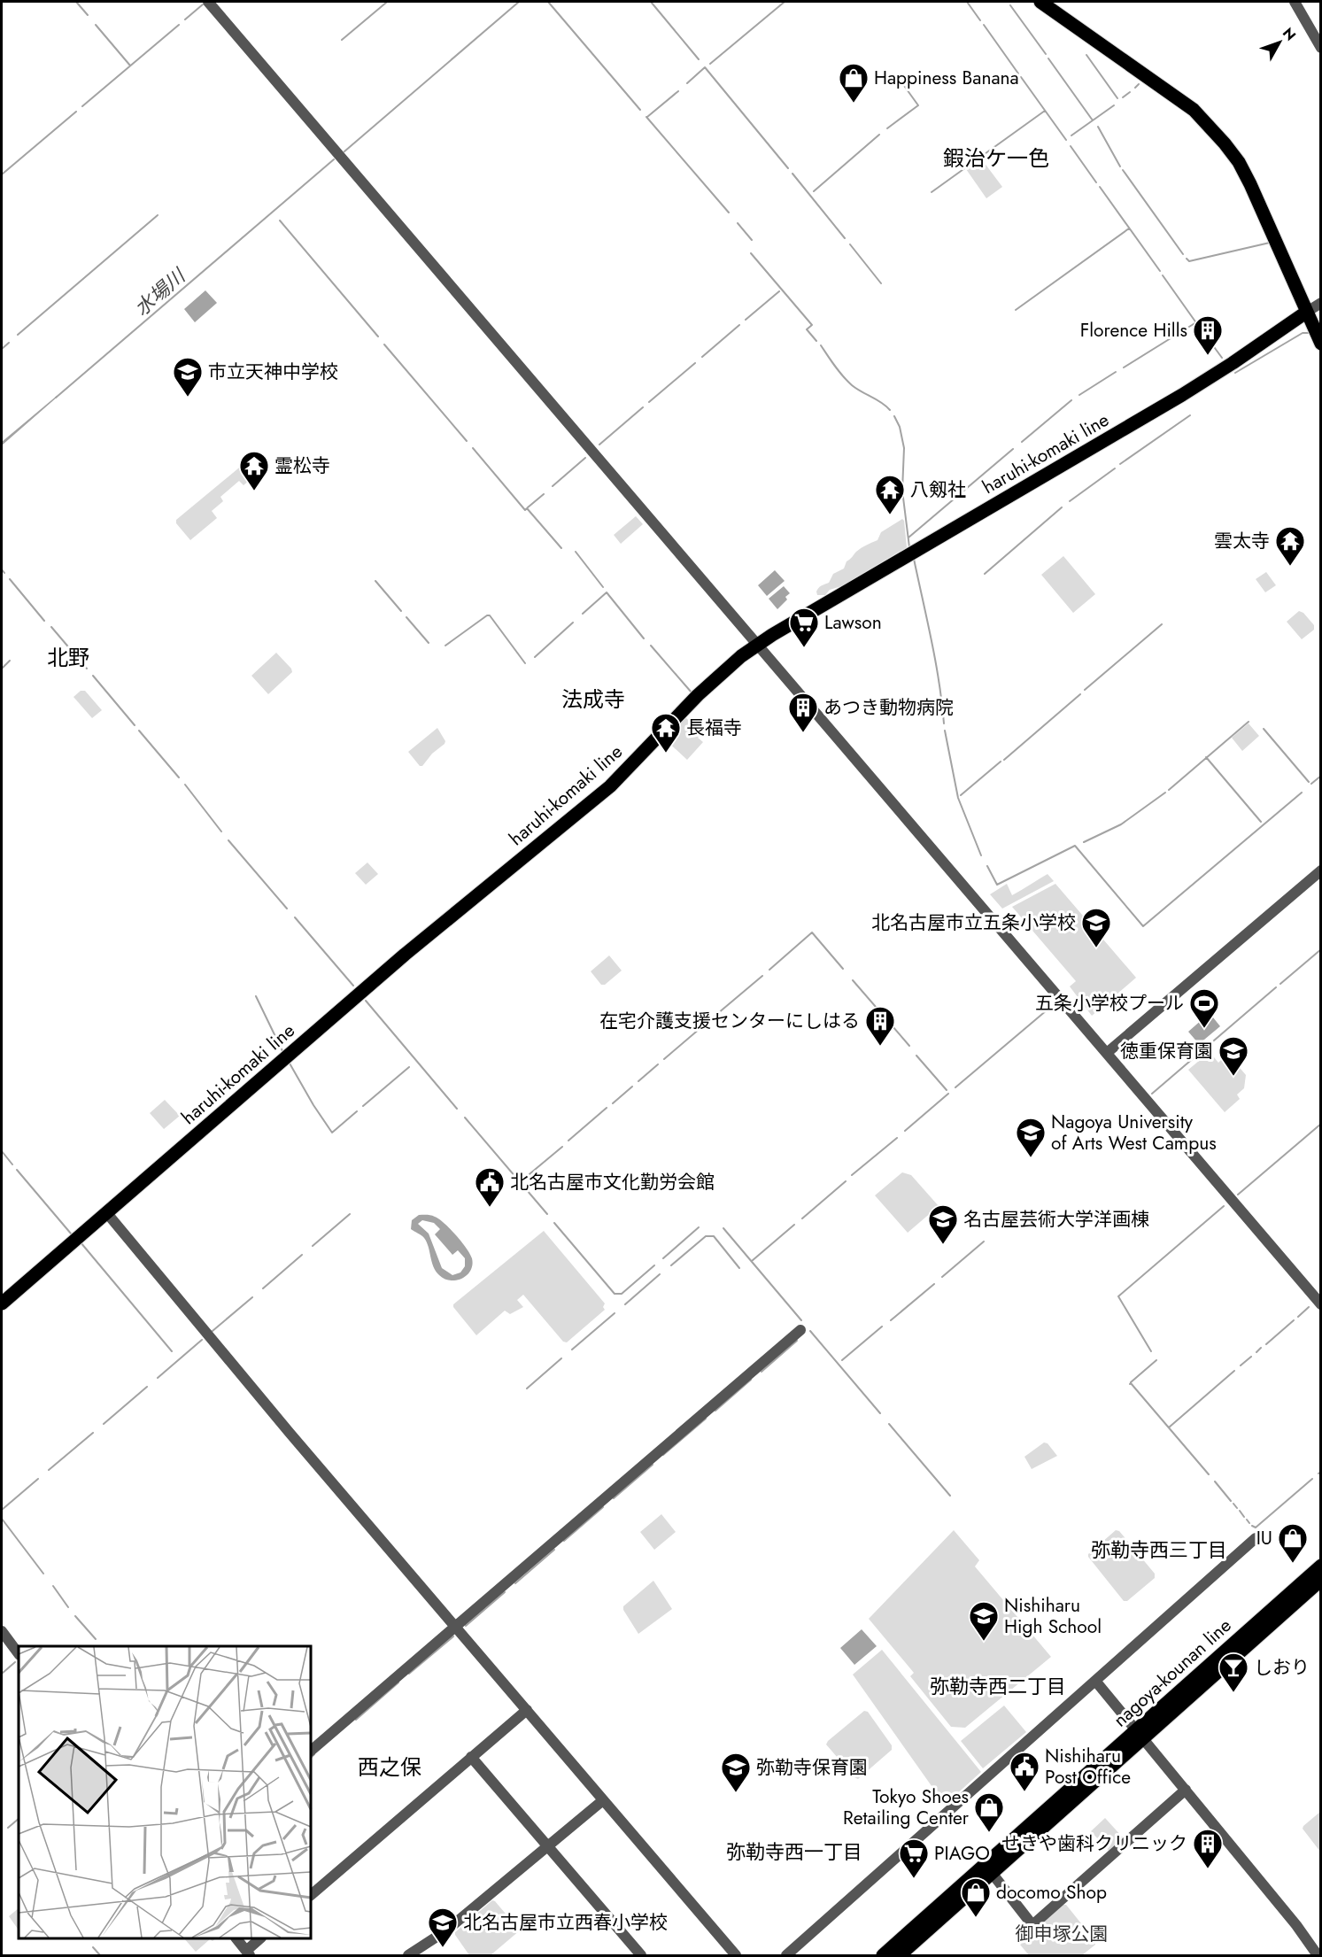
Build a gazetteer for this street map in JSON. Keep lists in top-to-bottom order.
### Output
{
  "streets": {
    "main road": ["haruhi-komaki line", "nagoya-kounan line"]
  },
  "districts": [
    "鍜治ケ一色",
    "北野",
    "法成寺",
    "弥勒寺西三丁目",
    "弥勒寺西二丁目",
    "西之保",
    "弥勒寺西一丁目"
  ],
  "water": ["水場川"],
  "parks": ["御申塚公園"],
  "places": {
    "shop": [
      "Happiness Banana",
      "IU",
      "Tokyo Shoes Retailing Center",
      "docomo Shop"
    ],
    "building": [
      "Florence Hills",
      "あつき動物病院",
      "在宅介護支援センターにしはる",
      "せきや歯科クリニック"
    ],
    "school or university": [
      "市立天神中学校",
      "北名古屋市立五条小学校",
      "徳重保育園",
      "Nagoya University of Arts West Campus",
      "名古屋芸術大学洋画棟",
      "Nishiharu High School",
      "弥勒寺保育園",
      "北名古屋市立西春小学校"
    ],
    "temple": [
      "霊松寺",
      "八剱社",
      "雲太寺",
      "長福寺"
    ],
    "supermarket": ["Lawson", "PIAGO"],
    "sports": ["五条小学校プール"],
    "public building": ["北名古屋市文化勤労会館", "Nishiharu Post Office"],
    "bar": ["しおり"]
  },
  "north": "top right"
}
